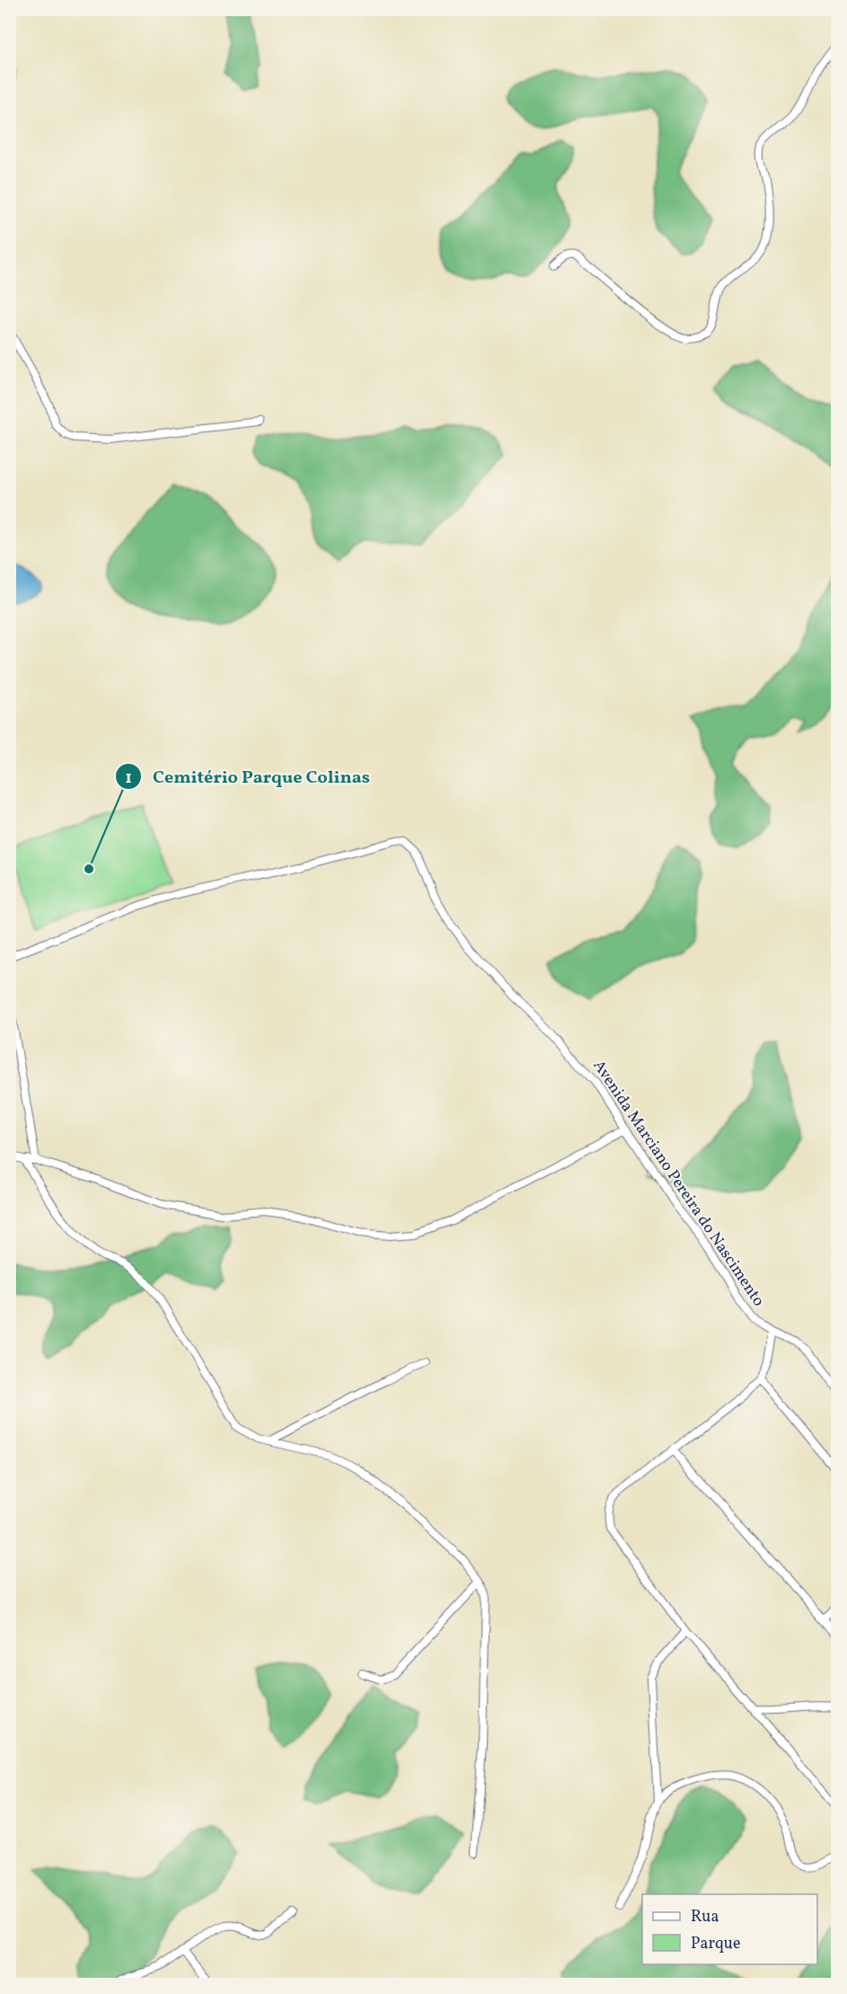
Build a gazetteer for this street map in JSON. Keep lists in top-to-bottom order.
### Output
{
  "streets": {
    "street": ["Avenida Marciano Pereira do Nascimento"]
  },
  "places": ["Cemitério Parque Colinas"],
  "legend": ["Rua", "Parque"]
}
